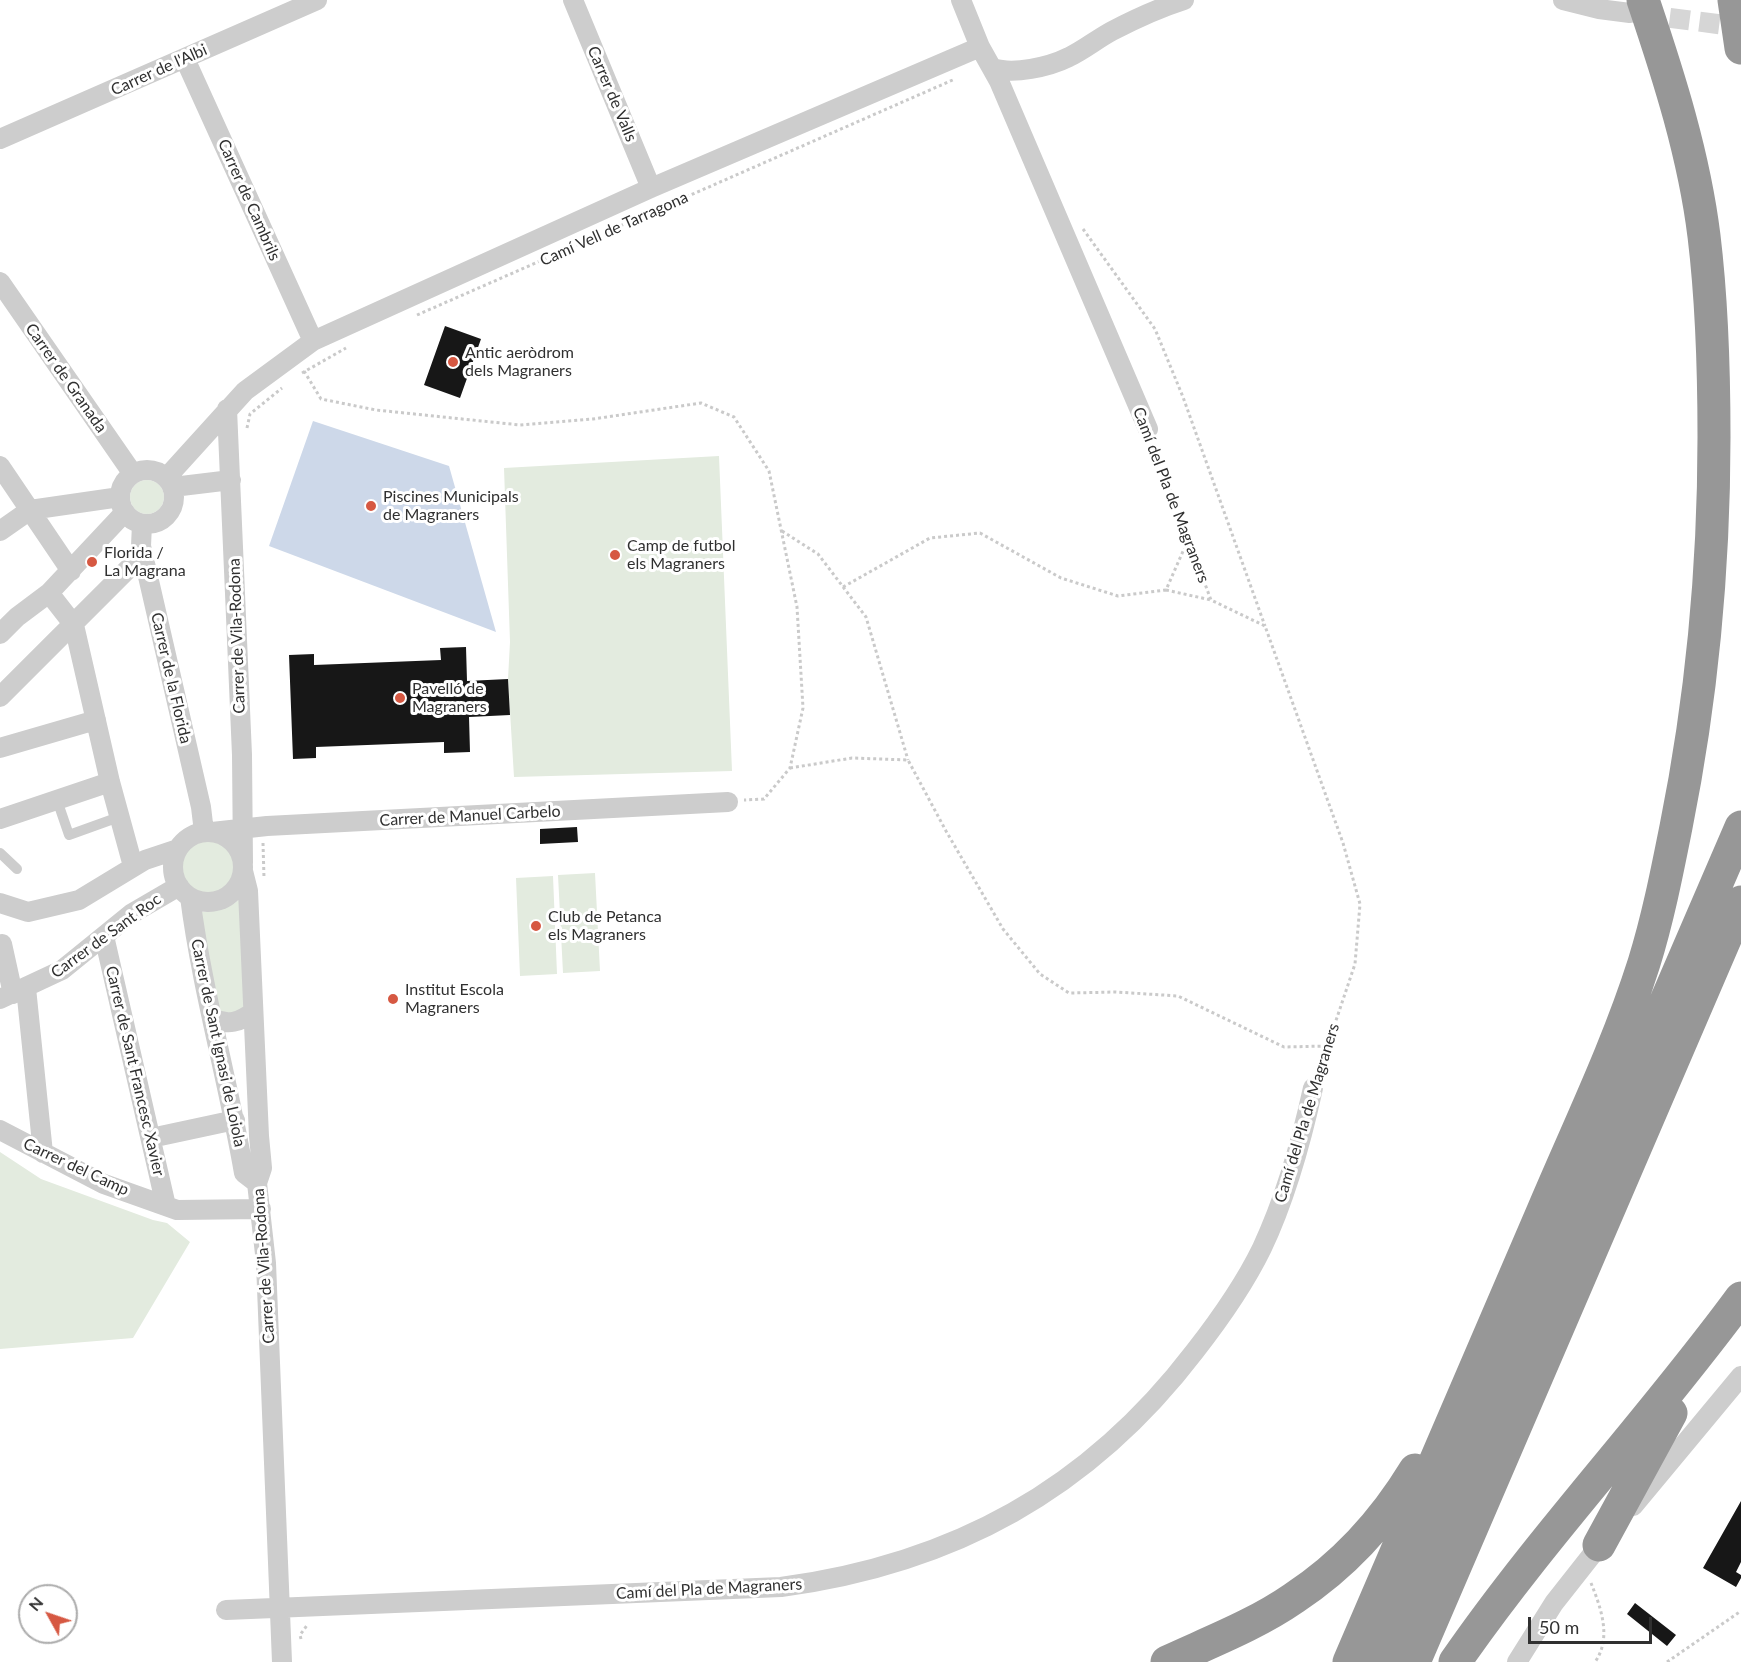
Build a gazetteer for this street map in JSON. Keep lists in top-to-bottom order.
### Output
{
  "streets": {
    "street": [
      "Carrer de l'Albi",
      "Carrer de Valls",
      "Carrer de Cambrils",
      "Camí Vell de Tarragona",
      "Carrer de Granada",
      "Camí del Pla de Magraners",
      "Carrer de Vila-Rodona",
      "Carrer de la Florida",
      "Carrer de Manuel Carbelo",
      "Carrer de Sant Roc",
      "Carrer de Sant Ignasi de Loiola",
      "Carrer de Sant Francesc Xavier",
      "Carrer del Camp"
    ]
  },
  "crossings": [
    ["Carrer de l'Albi", "Carrer de Cambrils"],
    ["Carrer de Valls", "Camí Vell de Tarragona"],
    ["Carrer de Cambrils", "Camí Vell de Tarragona"],
    ["Camí Vell de Tarragona", "Carrer de Granada"],
    ["Camí Vell de Tarragona", "Camí del Pla de Magraners"],
    ["Camí Vell de Tarragona", "Carrer de Vila-Rodona"],
    ["Camí Vell de Tarragona", "Carrer de la Florida"],
    ["Carrer de Granada", "Carrer de la Florida"],
    ["Camí del Pla de Magraners", "Carrer de Vila-Rodona"],
    ["Carrer de Vila-Rodona", "Carrer de la Florida"],
    ["Carrer de Vila-Rodona", "Carrer de Manuel Carbelo"],
    ["Carrer de Vila-Rodona", "Carrer de Sant Roc"],
    ["Carrer de Vila-Rodona", "Carrer de Sant Ignasi de Loiola"],
    ["Carrer de Vila-Rodona", "Carrer del Camp"],
    ["Carrer de la Florida", "Carrer de Manuel Carbelo"],
    ["Carrer de la Florida", "Carrer de Sant Roc"],
    ["Carrer de la Florida", "Carrer de Sant Ignasi de Loiola"],
    ["Carrer de Manuel Carbelo", "Carrer de Sant Roc"],
    ["Carrer de Manuel Carbelo", "Carrer de Sant Ignasi de Loiola"],
    ["Carrer de Sant Roc", "Carrer de Sant Ignasi de Loiola"],
    ["Carrer de Sant Roc", "Carrer de Sant Francesc Xavier"],
    ["Carrer de Sant Francesc Xavier", "Carrer del Camp"]
  ],
  "places": [
    "Antic aeròdrom dels Magraners",
    "Piscines Municipals de Magraners",
    "Camp de futbol els Magraners",
    "Florida / La Magrana",
    "Pavelló de Magraners",
    "Club de Petanca els Magraners",
    "Institut Escola Magraners"
  ],
  "scale_bar": "50 m",
  "north": "top left"
}
